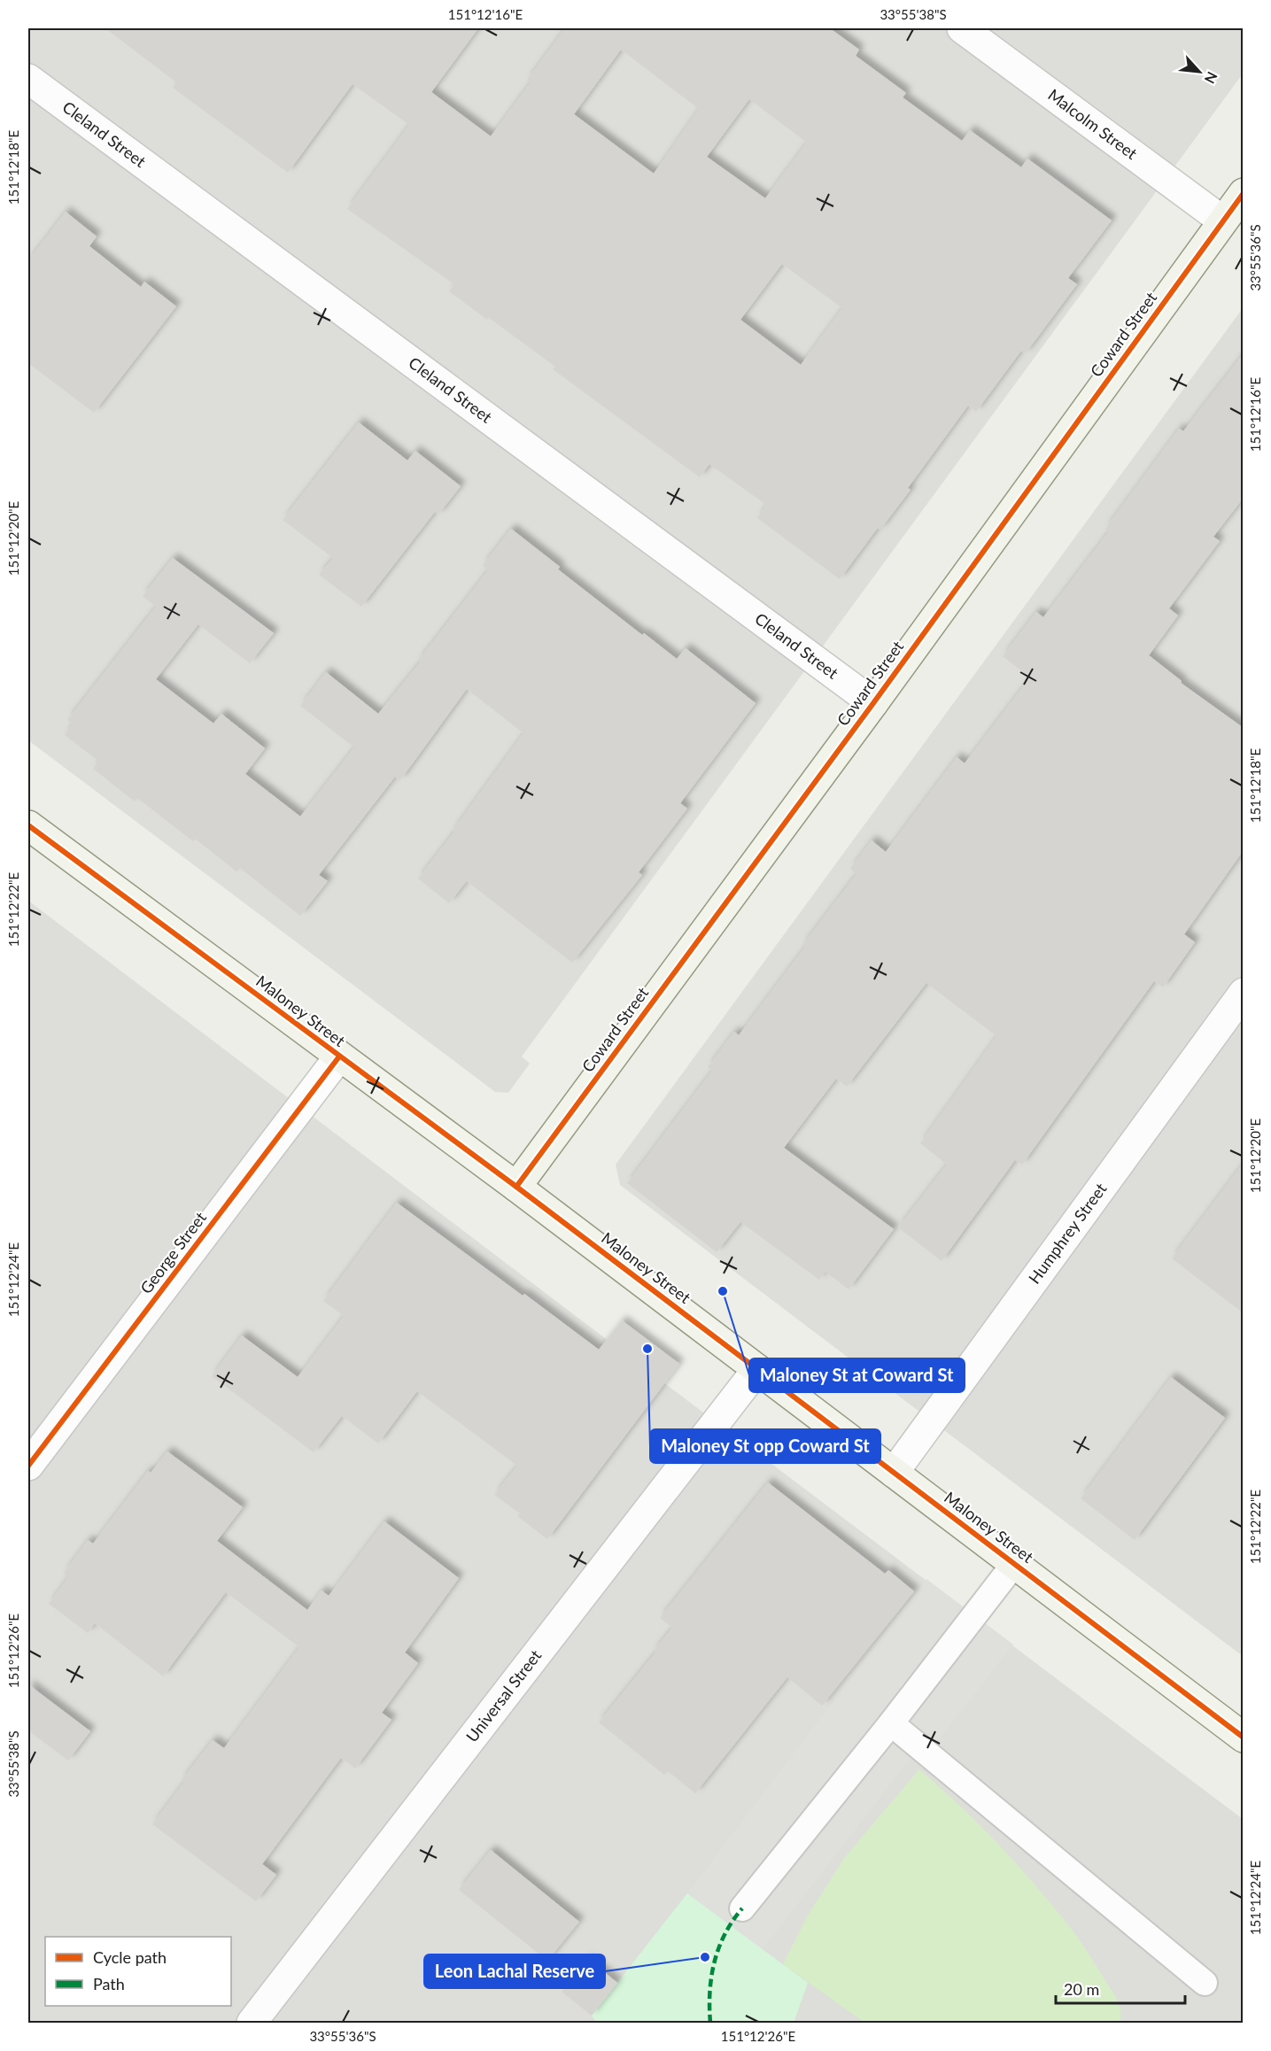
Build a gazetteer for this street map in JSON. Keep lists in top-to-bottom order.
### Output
{
  "streets": {
    "main road": ["Coward Street", "Maloney Street"],
    "street": [
      "Malcolm Street",
      "Cleland Street",
      "Humphrey Street",
      "George Street",
      "Universal Street"
    ]
  },
  "crossings": [
    ["Malcolm Street", "Coward Street"],
    ["Cleland Street", "Coward Street"],
    ["Coward Street", "Maloney Street"],
    ["Maloney Street", "Humphrey Street"],
    ["Maloney Street", "George Street"],
    ["Maloney Street", "Universal Street"]
  ],
  "places": ["Maloney St at Coward St", "Maloney St opp Coward St", "Leon Lachal Reserve"],
  "legend": ["Cycle path", "Path"],
  "scale_bar": "20 m",
  "north": "bottom right",
  "coordinates": [
    "151°12'16\"E",
    "33°55'38\"S",
    "151°12'18\"E",
    "33°55'36\"S",
    "151°12'20\"E",
    "151°12'22\"E",
    "151°12'24\"E",
    "151°12'26\"E"
  ]
}
